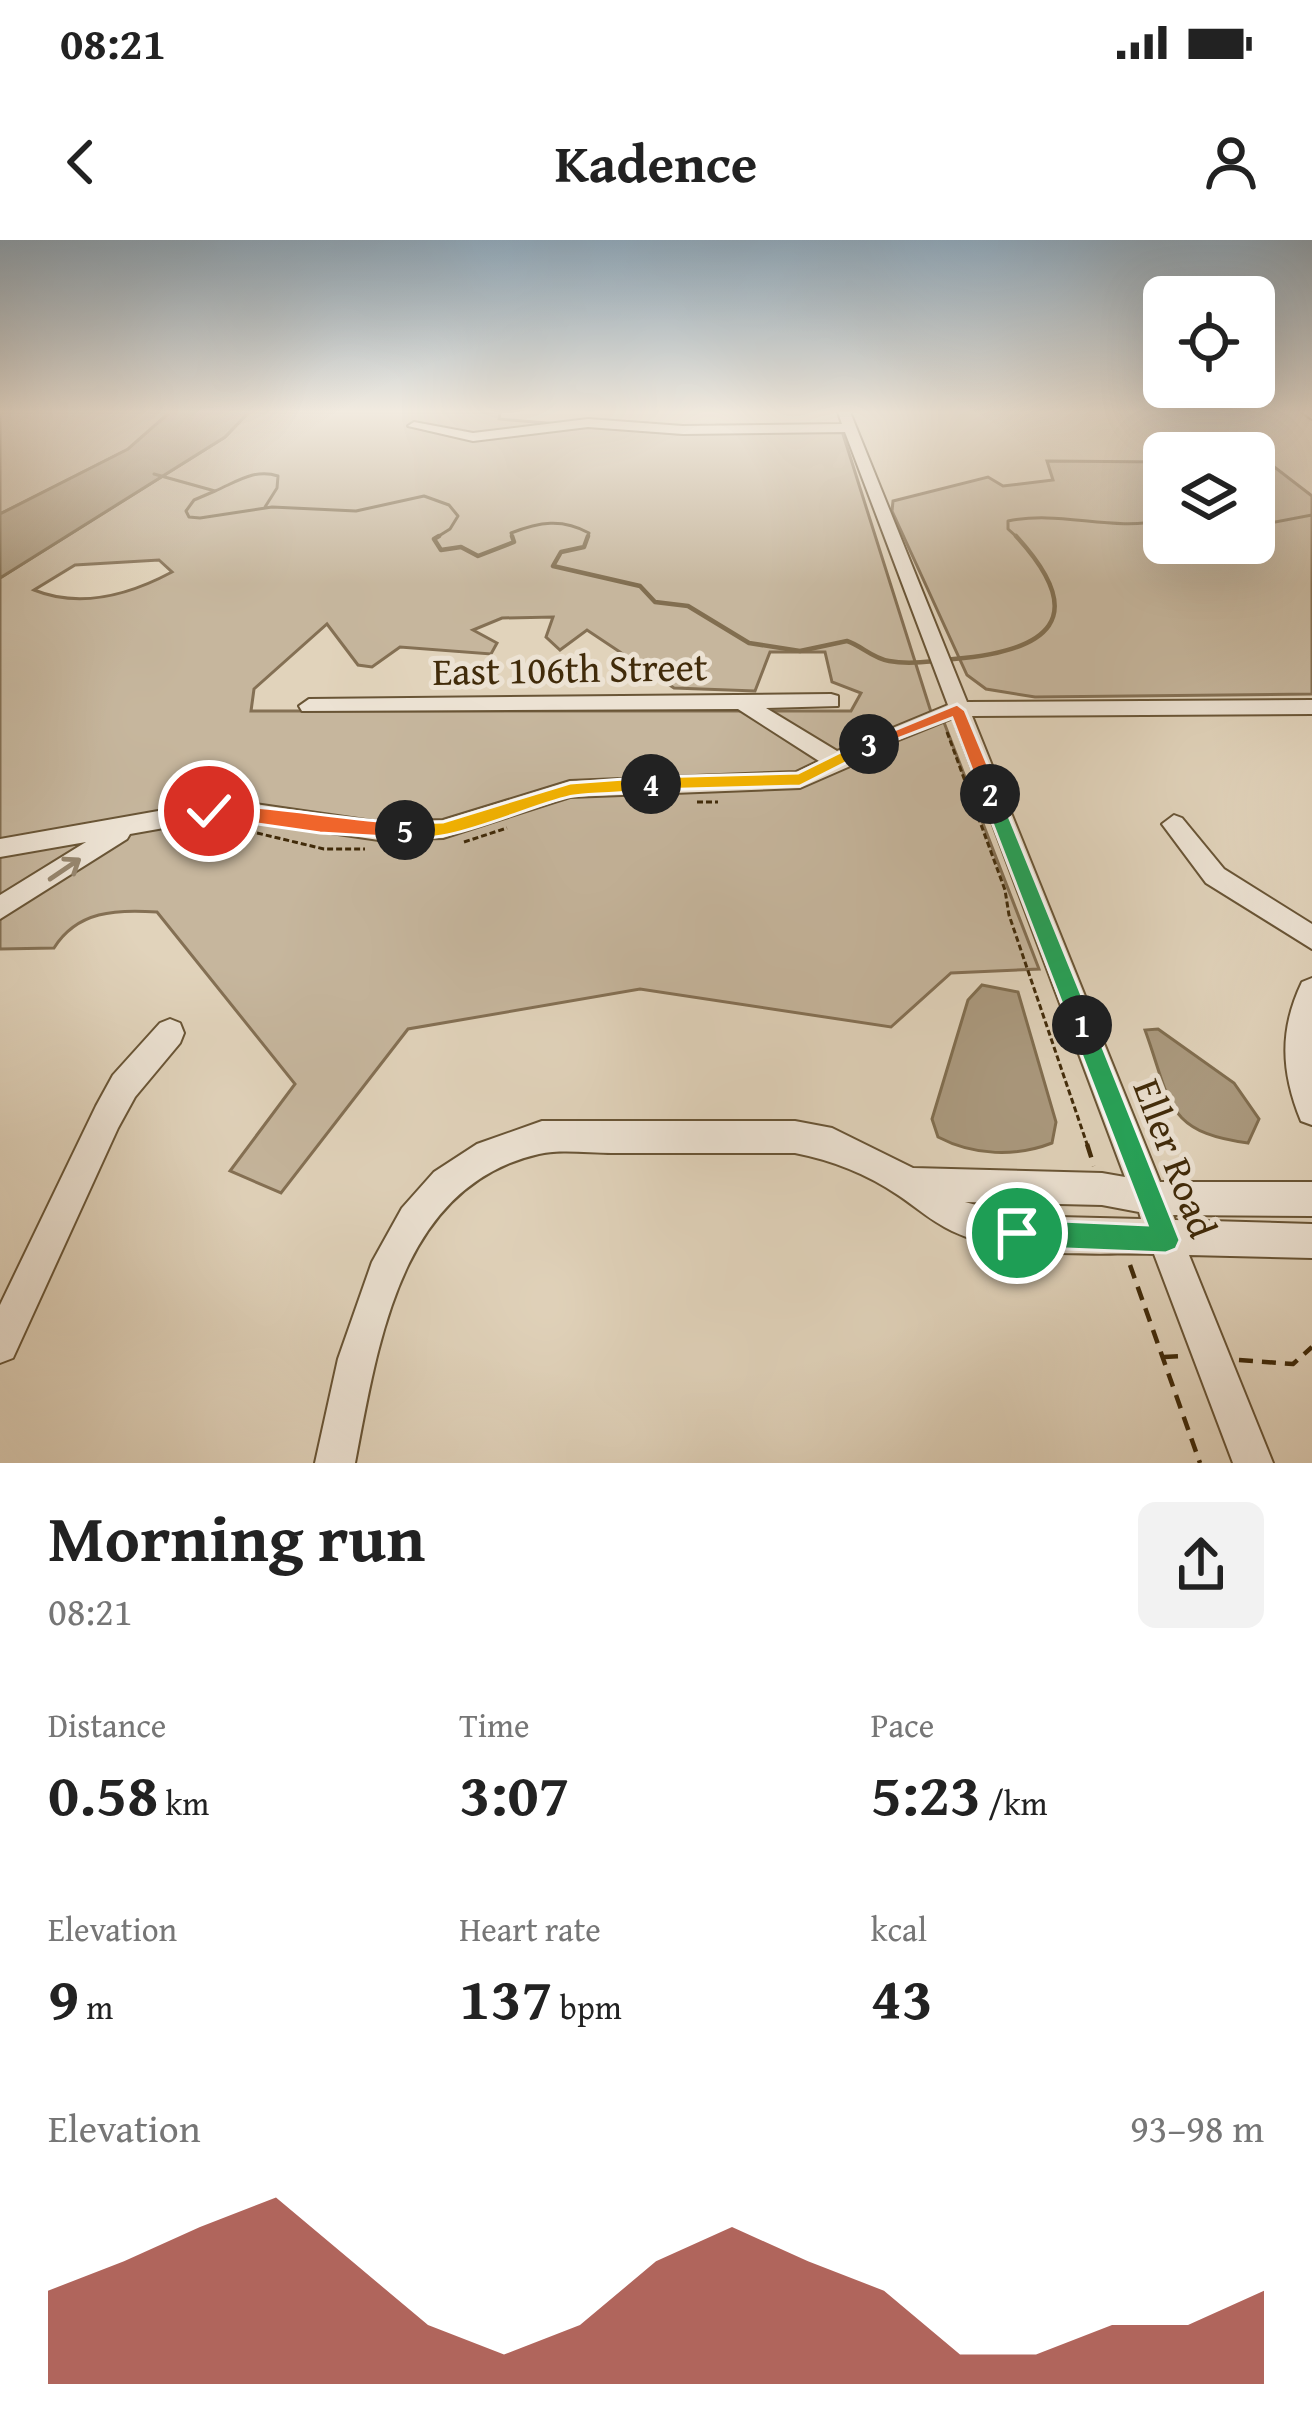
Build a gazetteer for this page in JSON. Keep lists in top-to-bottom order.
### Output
{
  "streets": {
    "street": ["East 106th Street", "Eller Road"]
  },
  "page": {
    "status": "08:21",
    "header": "Kadence",
    "pins": [
      "3",
      "4",
      "2",
      "5",
      "1"
    ],
    "heading": ["Morning run", "08:21"],
    "stats": [
      ["Distance", "0.58 km"],
      ["Time", "3:07"],
      ["Pace", "5:23 /km"],
      ["Elevation", "9 m"],
      ["Heart rate", "137 bpm"],
      ["kcal", "43"]
    ],
    "chart": ["Elevation", "93–98 m"]
  }
}
